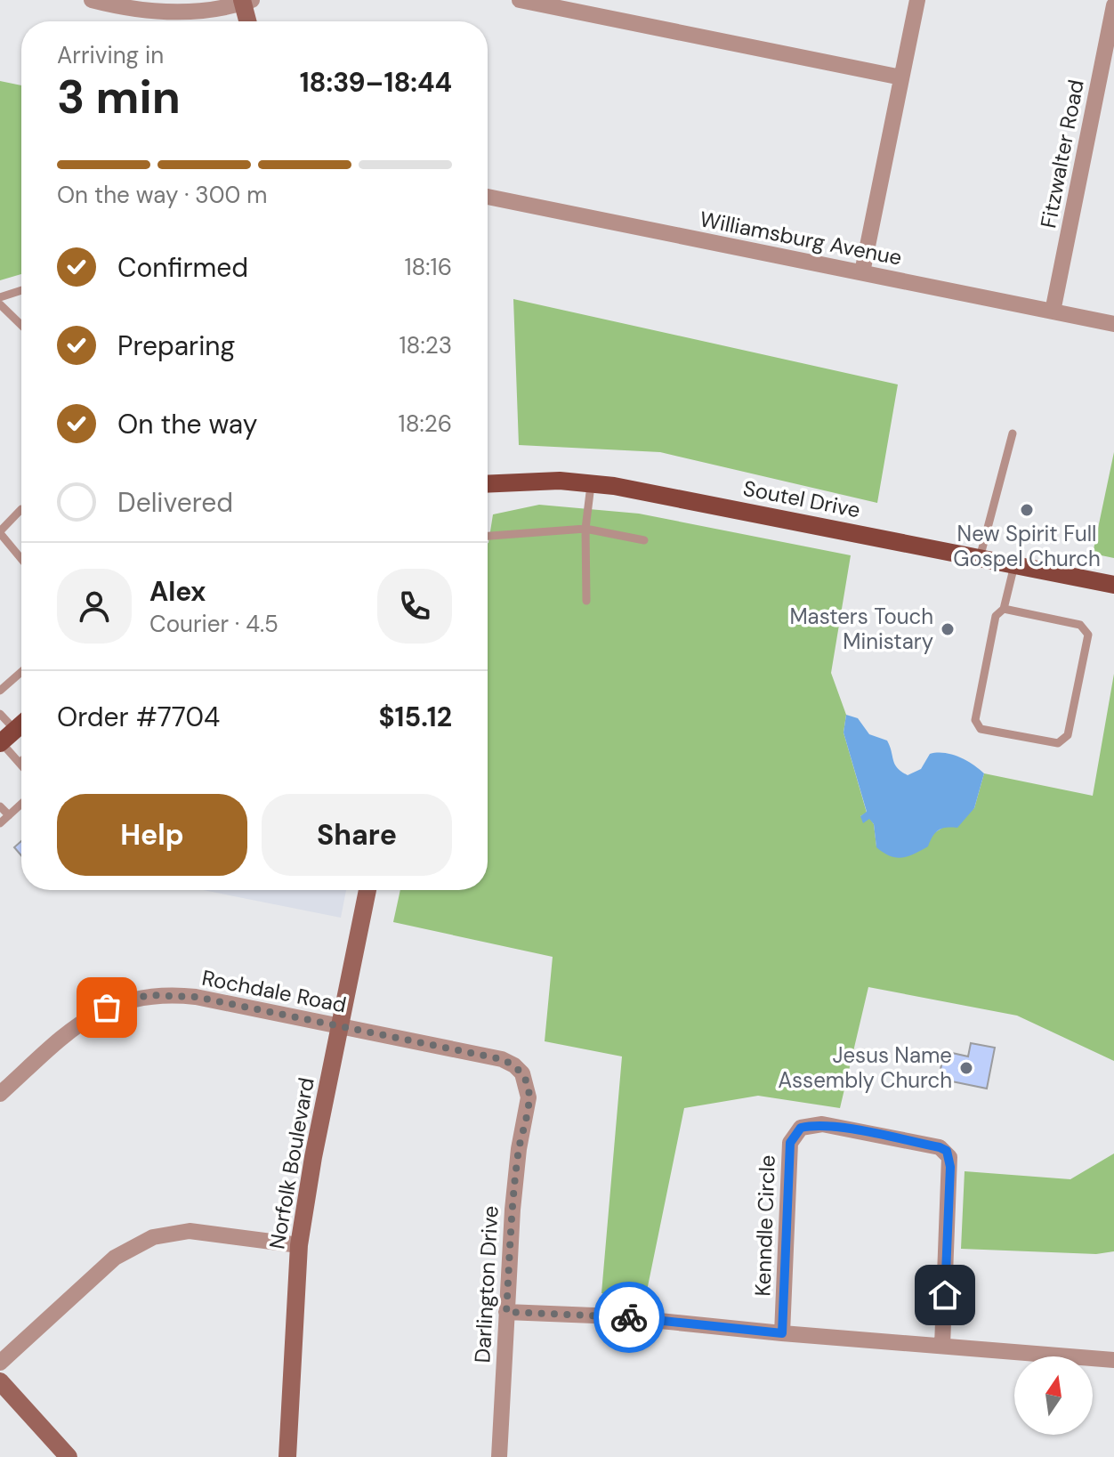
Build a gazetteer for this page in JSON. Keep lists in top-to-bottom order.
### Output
{
  "streets": {
    "main road": ["Soutel Drive"],
    "street": [
      "Fitzwalter Road",
      "Williamsburg Avenue",
      "Rochdale Road",
      "Norfolk Boulevard",
      "Kenndle Circle",
      "Darlington Drive"
    ]
  },
  "crossings": [
    ["Fitzwalter Road", "Williamsburg Avenue"],
    ["Rochdale Road", "Norfolk Boulevard"],
    ["Rochdale Road", "Darlington Drive"]
  ],
  "places": ["New Spirit Full Gospel Church", "Masters Touch Ministary", "Jesus Name Assembly Church"],
  "north": "top",
  "page": {
    "heading": ["3 min", "Arriving in", "18:39–18:44"],
    "panel": [
      "Alex",
      "Courier · 4.5",
      "Order #7704",
      "$15.12"
    ],
    "bar": "On the way · 300 m",
    "list": [
      ["Confirmed", "18:16"],
      ["Preparing", "18:23"],
      ["On the way", "18:26"],
      "Delivered"
    ],
    "buttons": ["Help", "Share"]
  }
}
